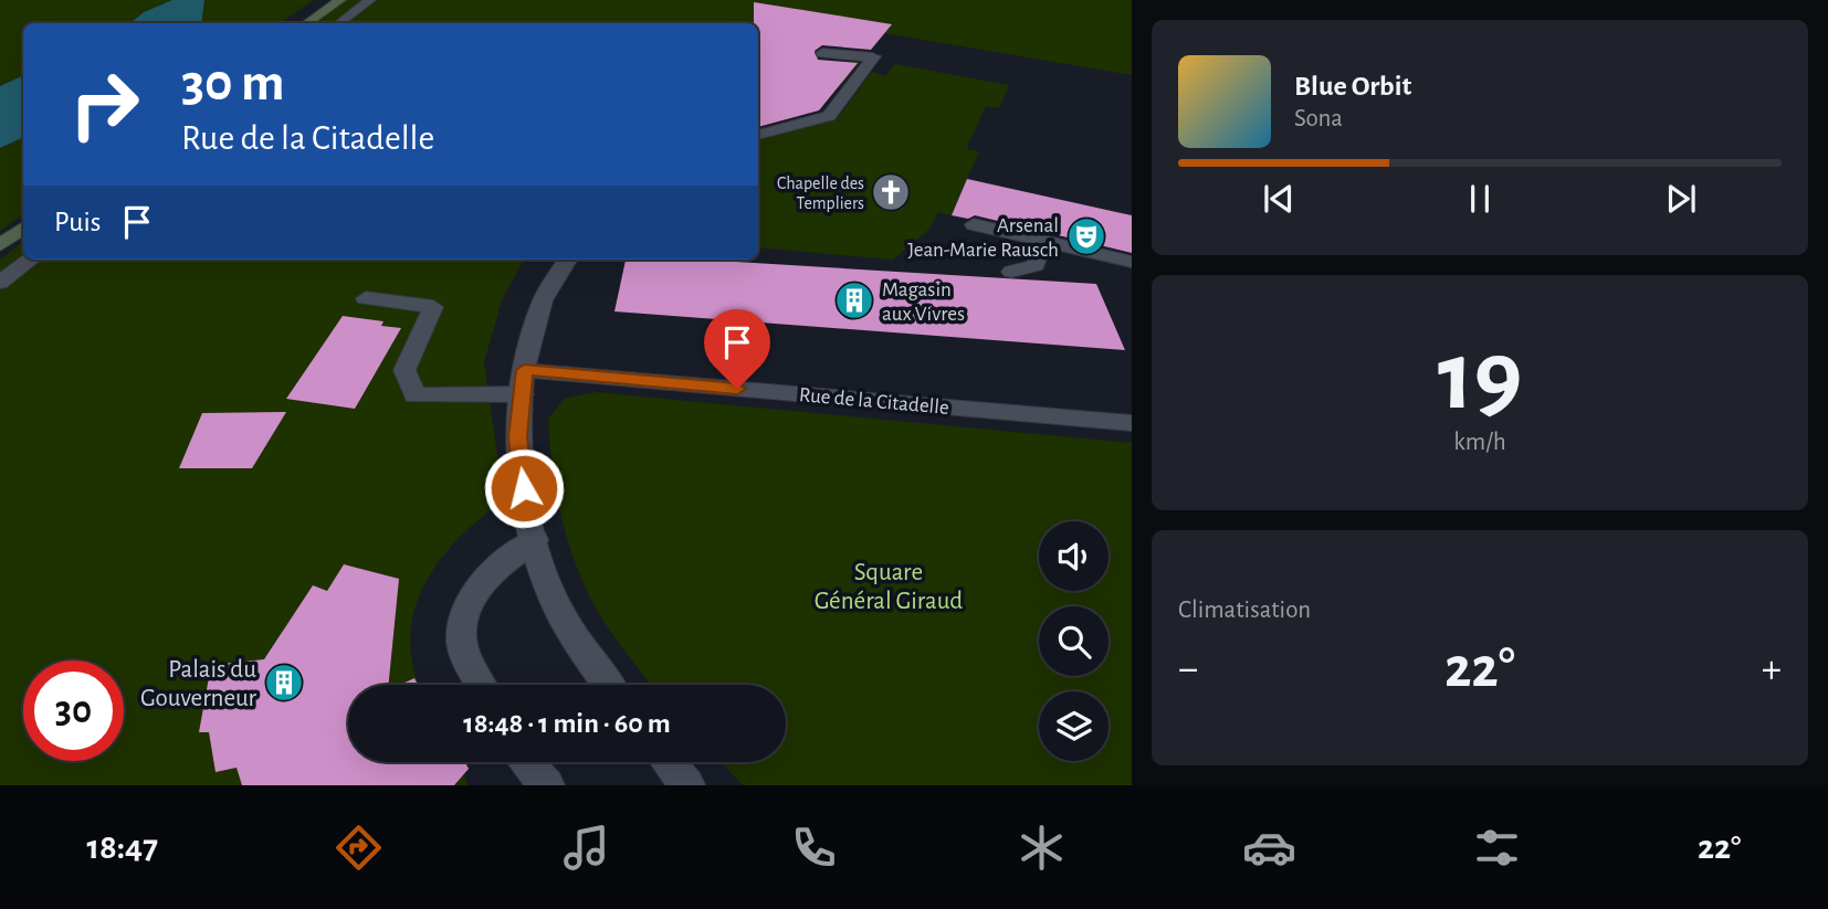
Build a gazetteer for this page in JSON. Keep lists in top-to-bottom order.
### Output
{
  "streets": {
    "street": ["Rue de la Citadelle"]
  },
  "parks": ["Square Général Giraud"],
  "places": {
    "church": ["Chapelle des Templiers"],
    "theatre": ["Arsenal Jean-Marie Rausch"],
    "building": ["Magasin aux Vivres", "Palais du Gouverneur"]
  },
  "page": {
    "turn": ["30 m", "Rue de la Citadelle"],
    "song": ["Blue Orbit", "Sona"],
    "then": "Puis",
    "tile": [
      ["19", "km/h"],
      "Climatisation"
    ],
    "heat": ["−", "22°", "+"],
    "limit": "30",
    "trip": "18:48 · 1 min · 60 m",
    "tabs": ["18:47", "22°"]
  }
}
